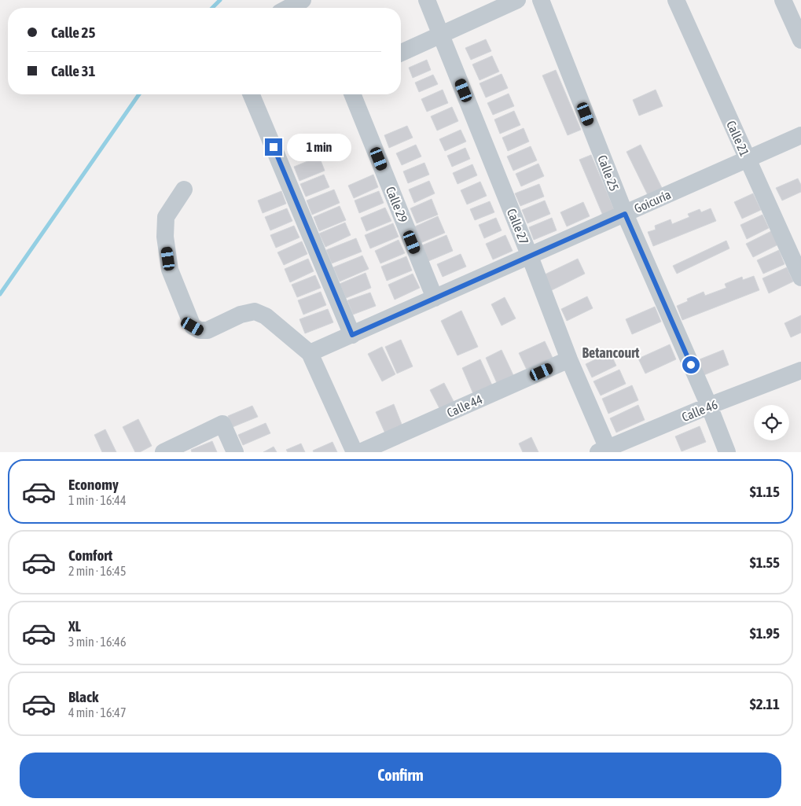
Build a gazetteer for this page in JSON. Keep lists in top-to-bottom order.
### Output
{
  "streets": {
    "street": [
      "Calle 21",
      "Calle 25",
      "Goicuría",
      "Calle 29",
      "Calle 27",
      "Calle 44",
      "Calle 46"
    ]
  },
  "crossings": [
    ["Calle 21", "Goicuría"],
    ["Calle 25", "Goicuría"],
    ["Calle 25", "Calle 46"],
    ["Goicuría", "Calle 29"],
    ["Goicuría", "Calle 27"],
    ["Calle 27", "Calle 44"],
    ["Calle 27", "Calle 46"]
  ],
  "districts": ["Betancourt"],
  "page": {
    "banner": ["Calle 25", "Calle 31"],
    "bubble": "1 min",
    "list": [
      {
        "name": "Economy",
        "note": "1 min · 16:44",
        "value": "$1.15"
      },
      {
        "name": "Comfort",
        "note": "2 min · 16:45",
        "value": "$1.55"
      },
      {
        "name": "XL",
        "note": "3 min · 16:46",
        "value": "$1.95"
      },
      {
        "name": "Black",
        "note": "4 min · 16:47",
        "value": "$2.11"
      }
    ],
    "buttons": "Confirm"
  }
}
